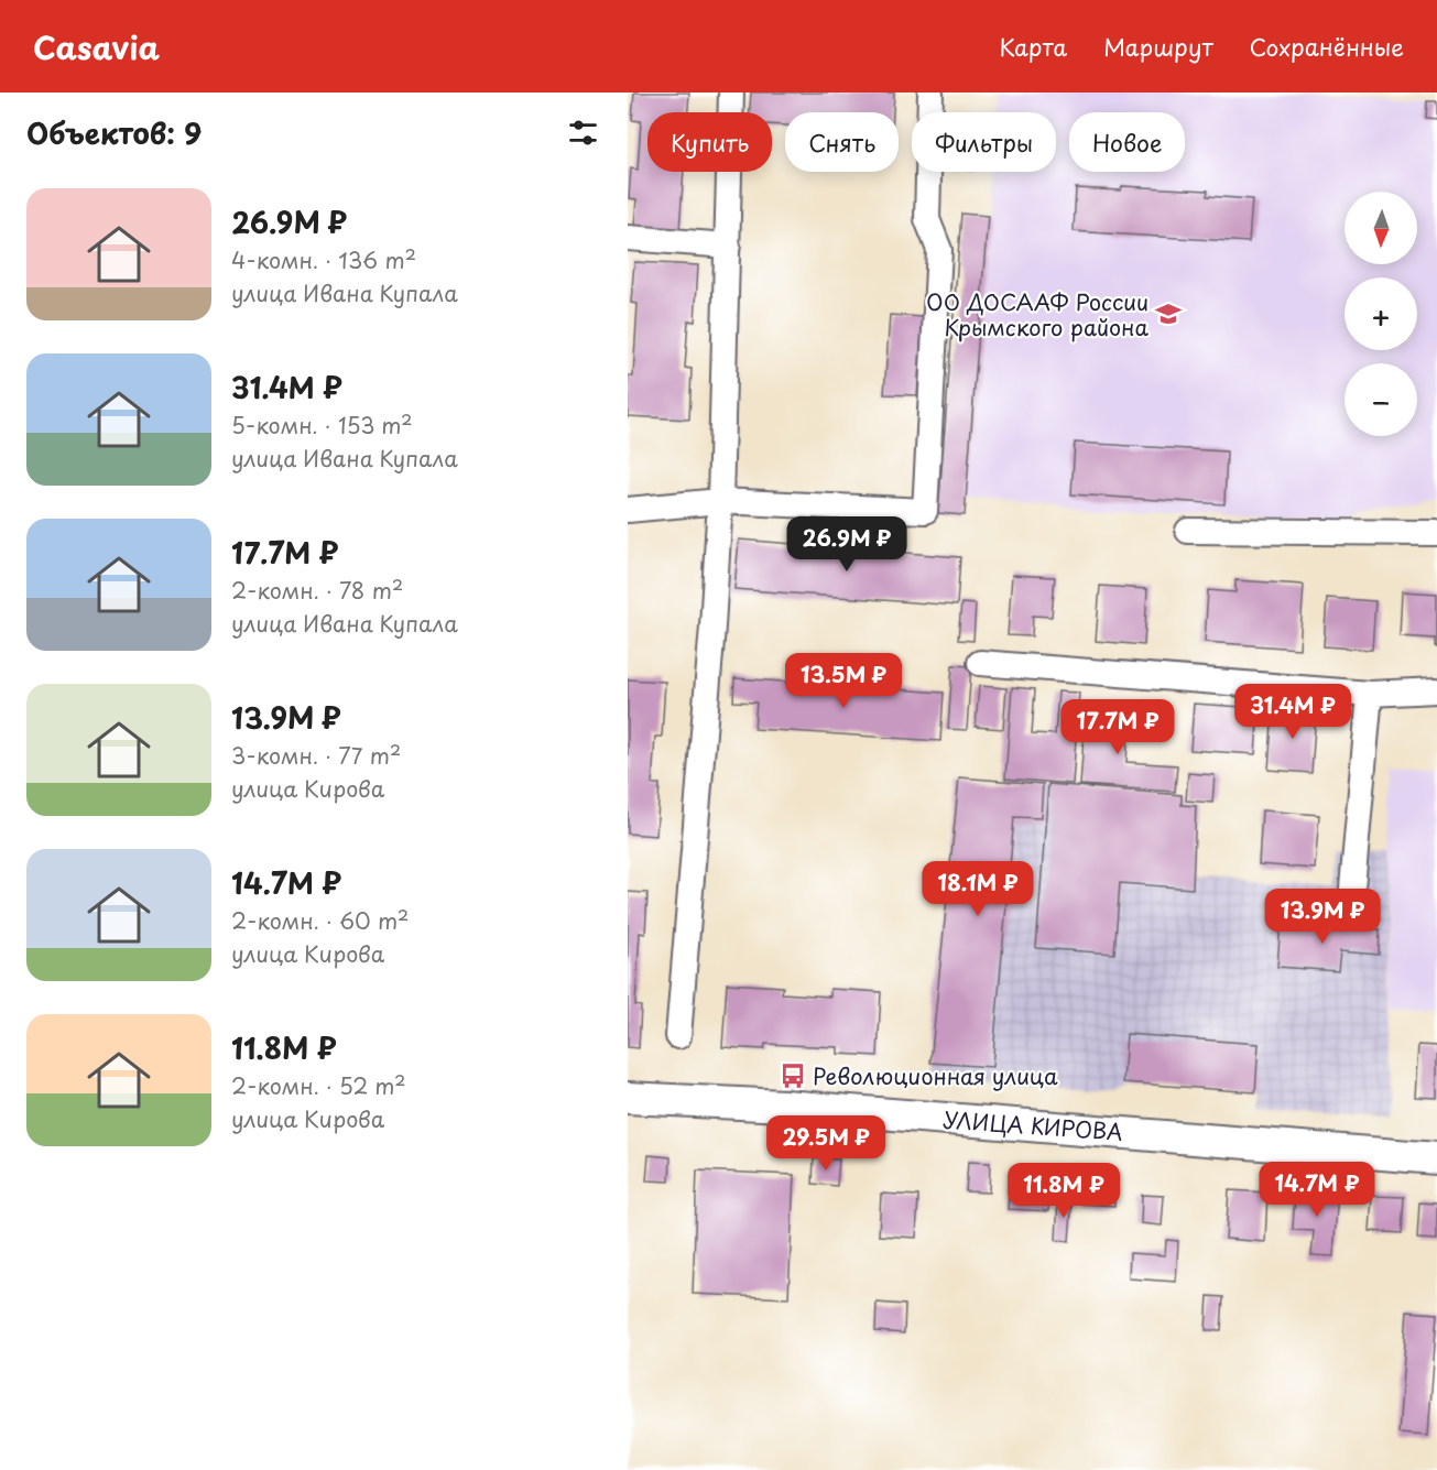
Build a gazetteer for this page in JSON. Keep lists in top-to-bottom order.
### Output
{
  "streets": {
    "main road": ["УЛИЦА КИРОВА"]
  },
  "places": {
    "school or university": ["ОО ДОСААФ России Крымского района"],
    "bus stop": ["Революционная улица"]
  },
  "north": "bottom",
  "page": {
    "header": "Casavia",
    "nav": ["Карта", "Маршрут", "Сохранённые"],
    "heading": "Объектов: 9",
    "chip": [
      "Купить",
      "Снять",
      "Фильтры",
      "Новое"
    ],
    "list": [
      {
        "name": "26.9M ₽",
        "note": "4-комн. · 136 m² · улица Ивана Купала"
      },
      {
        "name": "31.4M ₽",
        "note": "5-комн. · 153 m² · улица Ивана Купала"
      },
      {
        "name": "17.7M ₽",
        "note": "2-комн. · 78 m² · улица Ивана Купала"
      },
      {
        "name": "13.9M ₽",
        "note": "3-комн. · 77 m² · улица Кирова"
      },
      {
        "name": "14.7M ₽",
        "note": "2-комн. · 60 m² · улица Кирова"
      },
      {
        "name": "11.8M ₽",
        "note": "2-комн. · 52 m² · улица Кирова"
      }
    ],
    "map_buttons": ["+", "−"],
    "price": [
      "26.9M ₽",
      "13.5M ₽",
      "31.4M ₽",
      "17.7M ₽",
      "18.1M ₽",
      "13.9M ₽",
      "29.5M ₽",
      "14.7M ₽",
      "11.8M ₽"
    ]
  }
}
